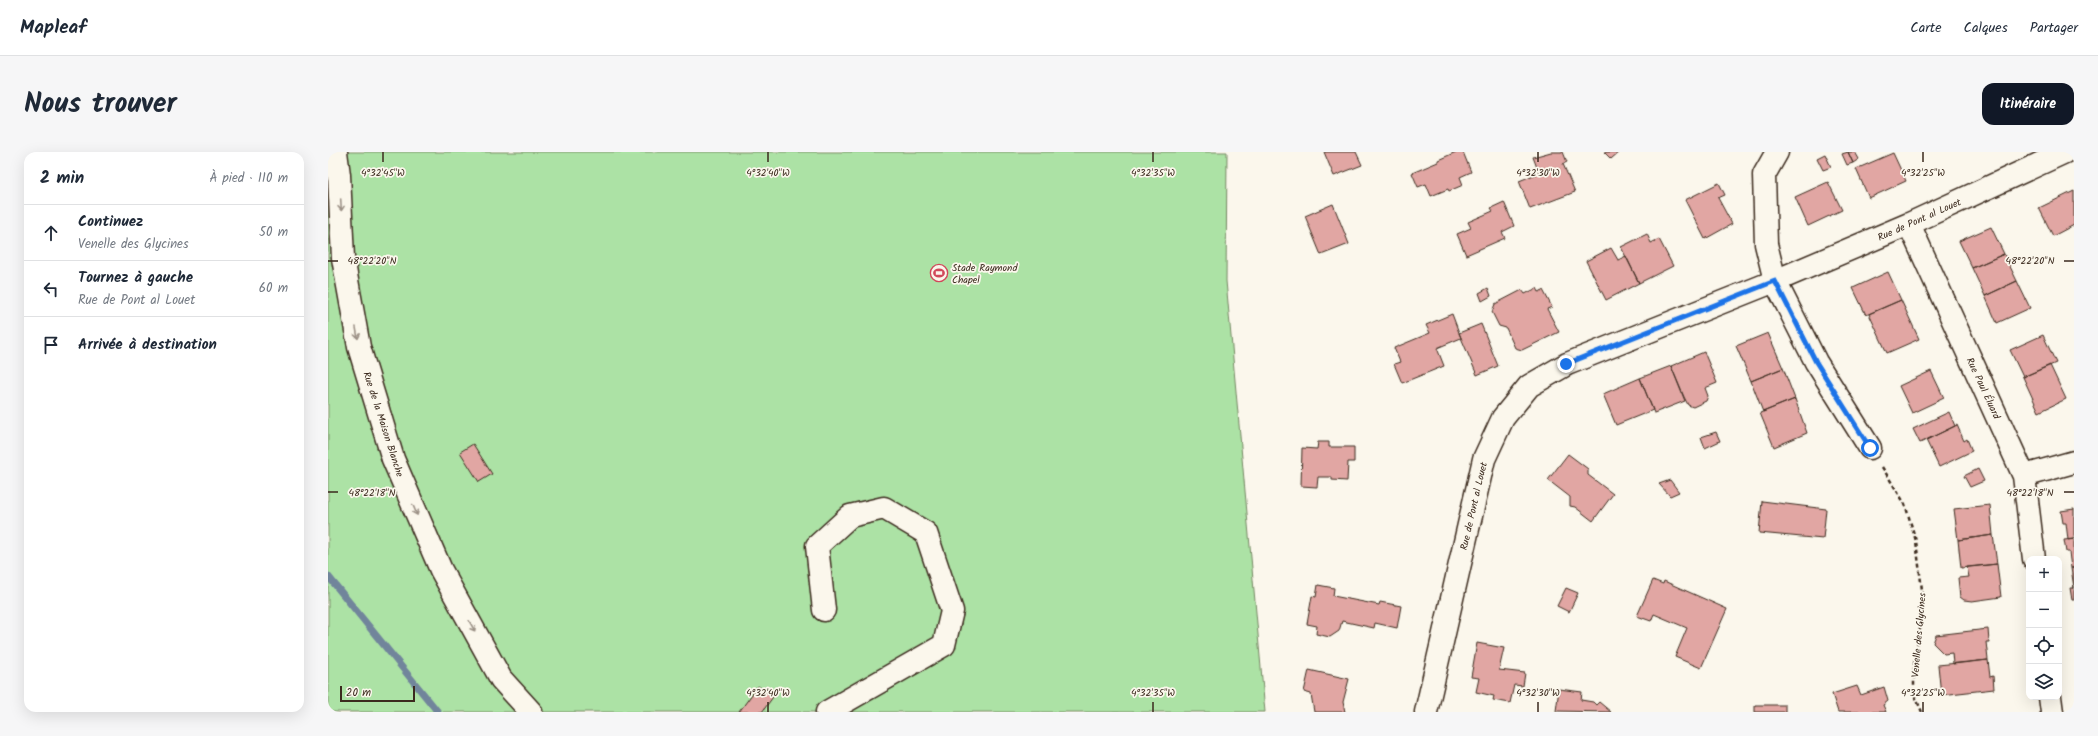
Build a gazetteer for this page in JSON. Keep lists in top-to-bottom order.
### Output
{
  "streets": {
    "street": ["Rue de Pont al Louet", "Rue Paul Éluard", "Rue de la Maison Blanche"],
    "path": ["Venelle des Glycines"]
  },
  "crossings": [
    ["Rue de Pont al Louet", "Rue Paul Éluard"]
  ],
  "one_way": ["Rue de la Maison Blanche"],
  "places": {
    "sports": ["Stade Raymond Chapel"]
  },
  "scale_bar": "20 m",
  "page": {
    "header": "Mapleaf",
    "nav": ["Carte", "Calques", "Partager"],
    "title": "Nous trouver",
    "buttons": "Itinéraire",
    "heading": ["2 min", "À pied · 110 m"],
    "list": [
      ["Continuez", "Venelle des Glycines", "50 m"],
      ["Tournez à gauche", "Rue de Pont al Louet", "60 m"],
      "Arrivée à destination"
    ],
    "map_buttons": ["+", "−"],
    "scale": "20 m"
  },
  "coordinates": [
    "4°32'45\"W",
    "4°32'40\"W",
    "4°32'35\"W",
    "4°32'30\"W",
    "4°32'25\"W",
    "48°22'20\"N",
    "48°22'18\"N"
  ]
}
